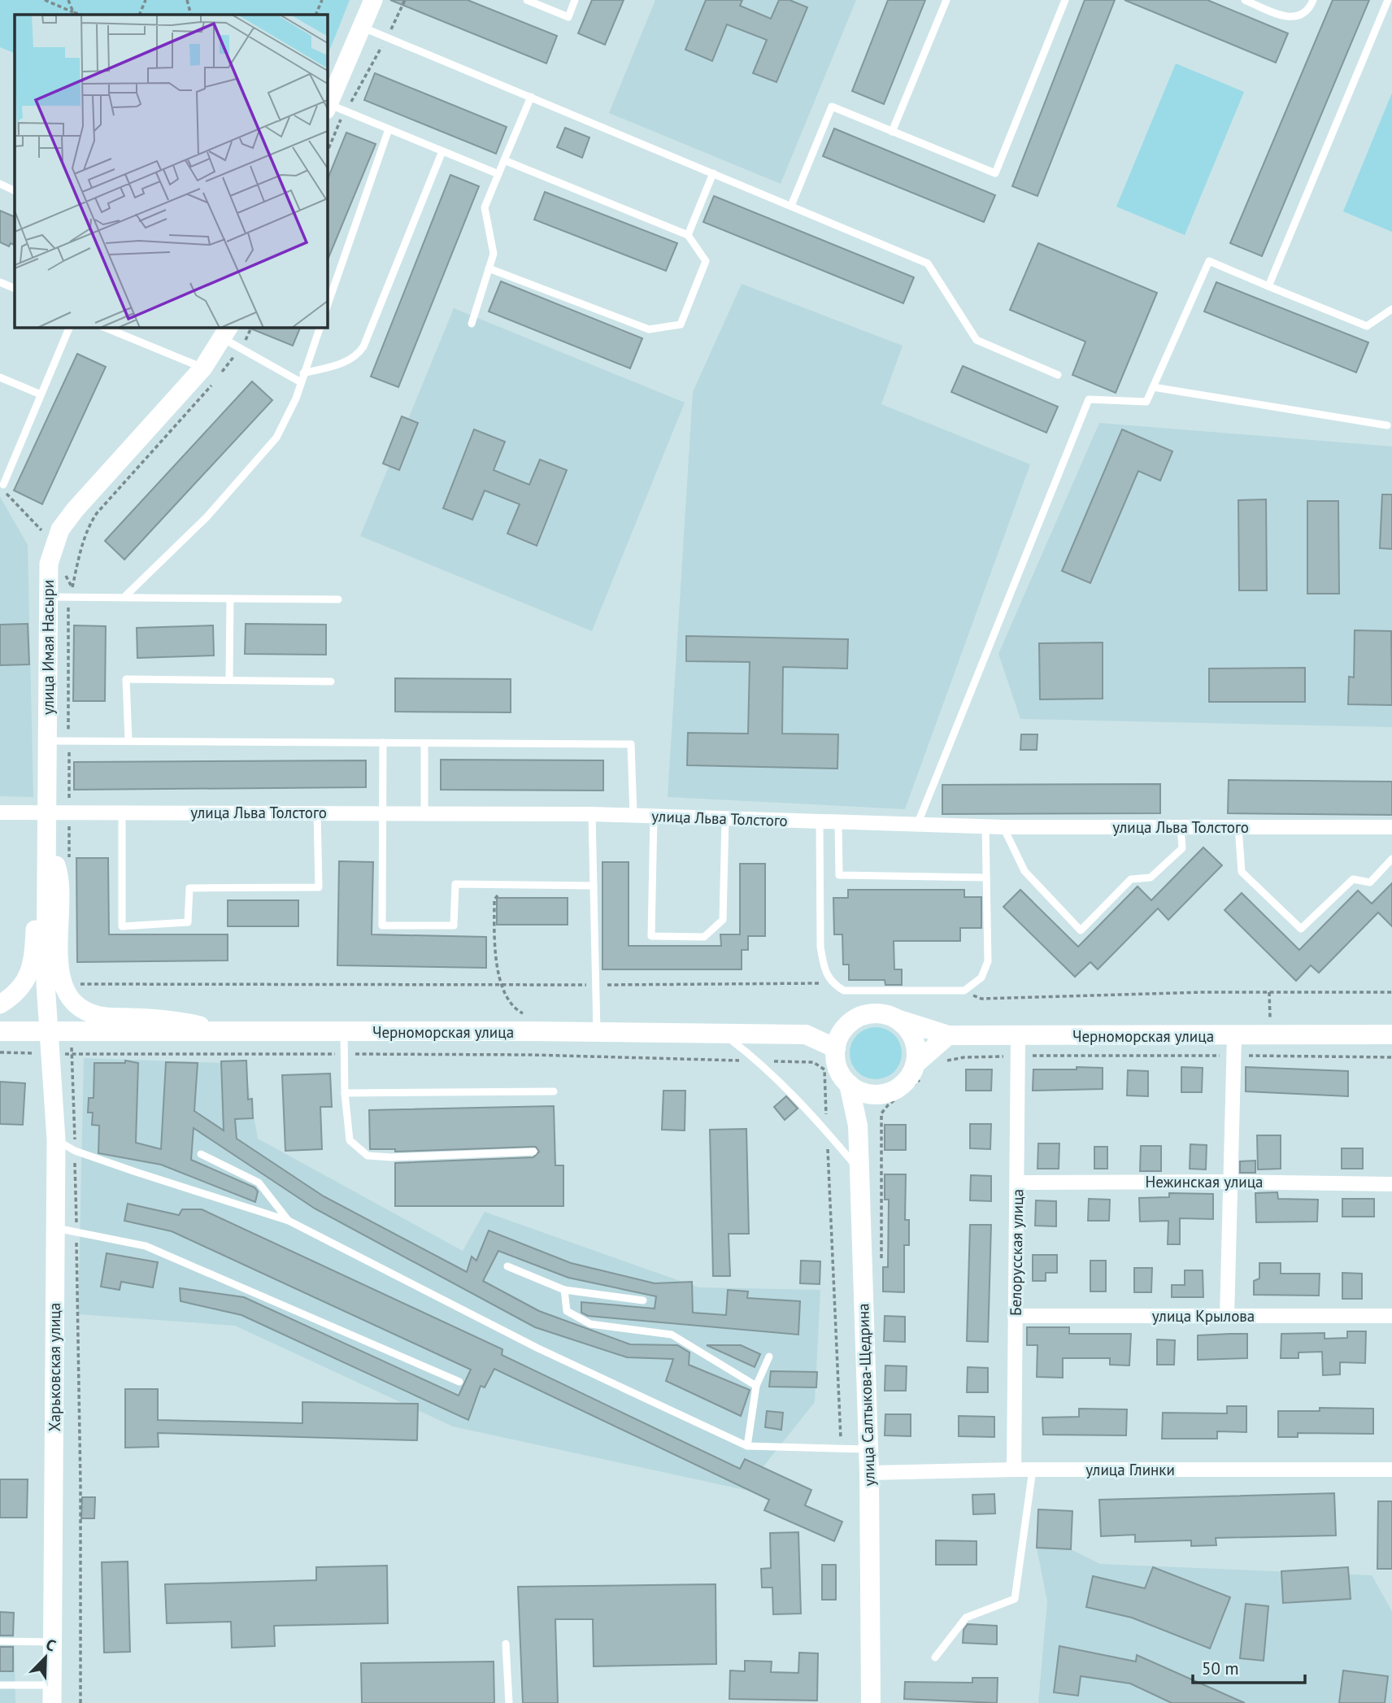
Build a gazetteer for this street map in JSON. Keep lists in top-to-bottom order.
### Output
{
  "streets": {
    "main road": ["Черноморская улица", "улица Салтыкова-Щедрина"],
    "street": [
      "улица Имая Насыри",
      "улица Льва Толстого",
      "Нежинская улица",
      "Белорусская улица",
      "улица Крылова",
      "Харьковская улица",
      "улица Глинки"
    ]
  },
  "crossings": [
    ["улица Имая Насыри", "улица Льва Толстого"],
    ["улица Имая Насыри", "Черноморская улица"],
    ["улица Имая Насыри", "Харьковская улица"],
    ["Черноморская улица", "Белорусская улица"],
    ["Черноморская улица", "Харьковская улица"],
    ["Черноморская улица", "улица Салтыкова-Щедрина"],
    ["Нежинская улица", "Белорусская улица"],
    ["Белорусская улица", "улица Крылова"],
    ["Белорусская улица", "улица Глинки"],
    ["улица Салтыкова-Щедрина", "улица Глинки"]
  ],
  "scale_bar": "50 m",
  "north": "top right"
}
